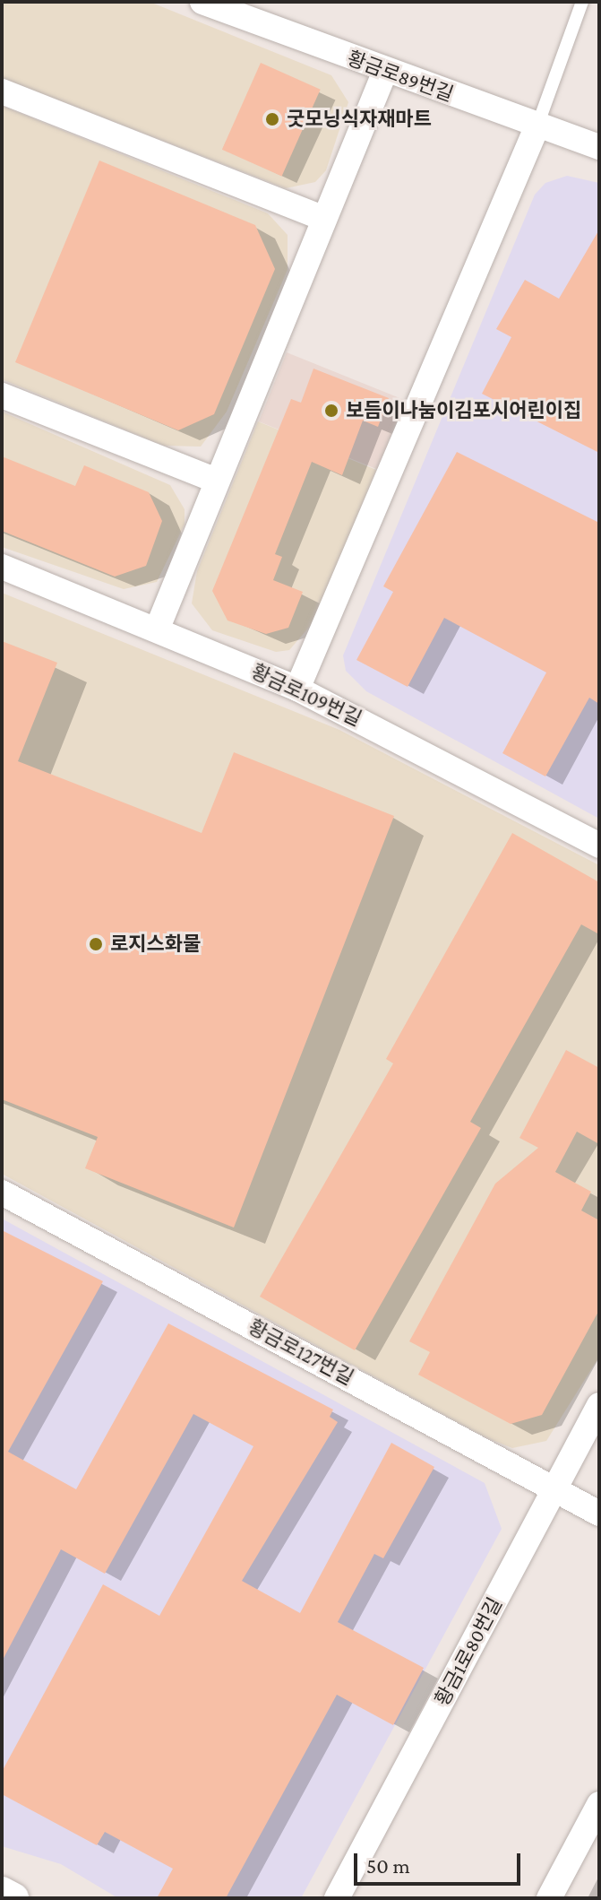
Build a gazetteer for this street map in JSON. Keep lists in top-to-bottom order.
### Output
{
  "streets": {
    "street": [
      "황금로89번길",
      "황금로109번길",
      "황금로127번길",
      "황금1로80번길"
    ]
  },
  "crossings": [
    ["황금로127번길", "황금1로80번길"]
  ],
  "places": ["굿모닝식자재마트", "보듬이나눔이김포시어린이집", "로지스화물"],
  "scale_bar": "50 m"
}
